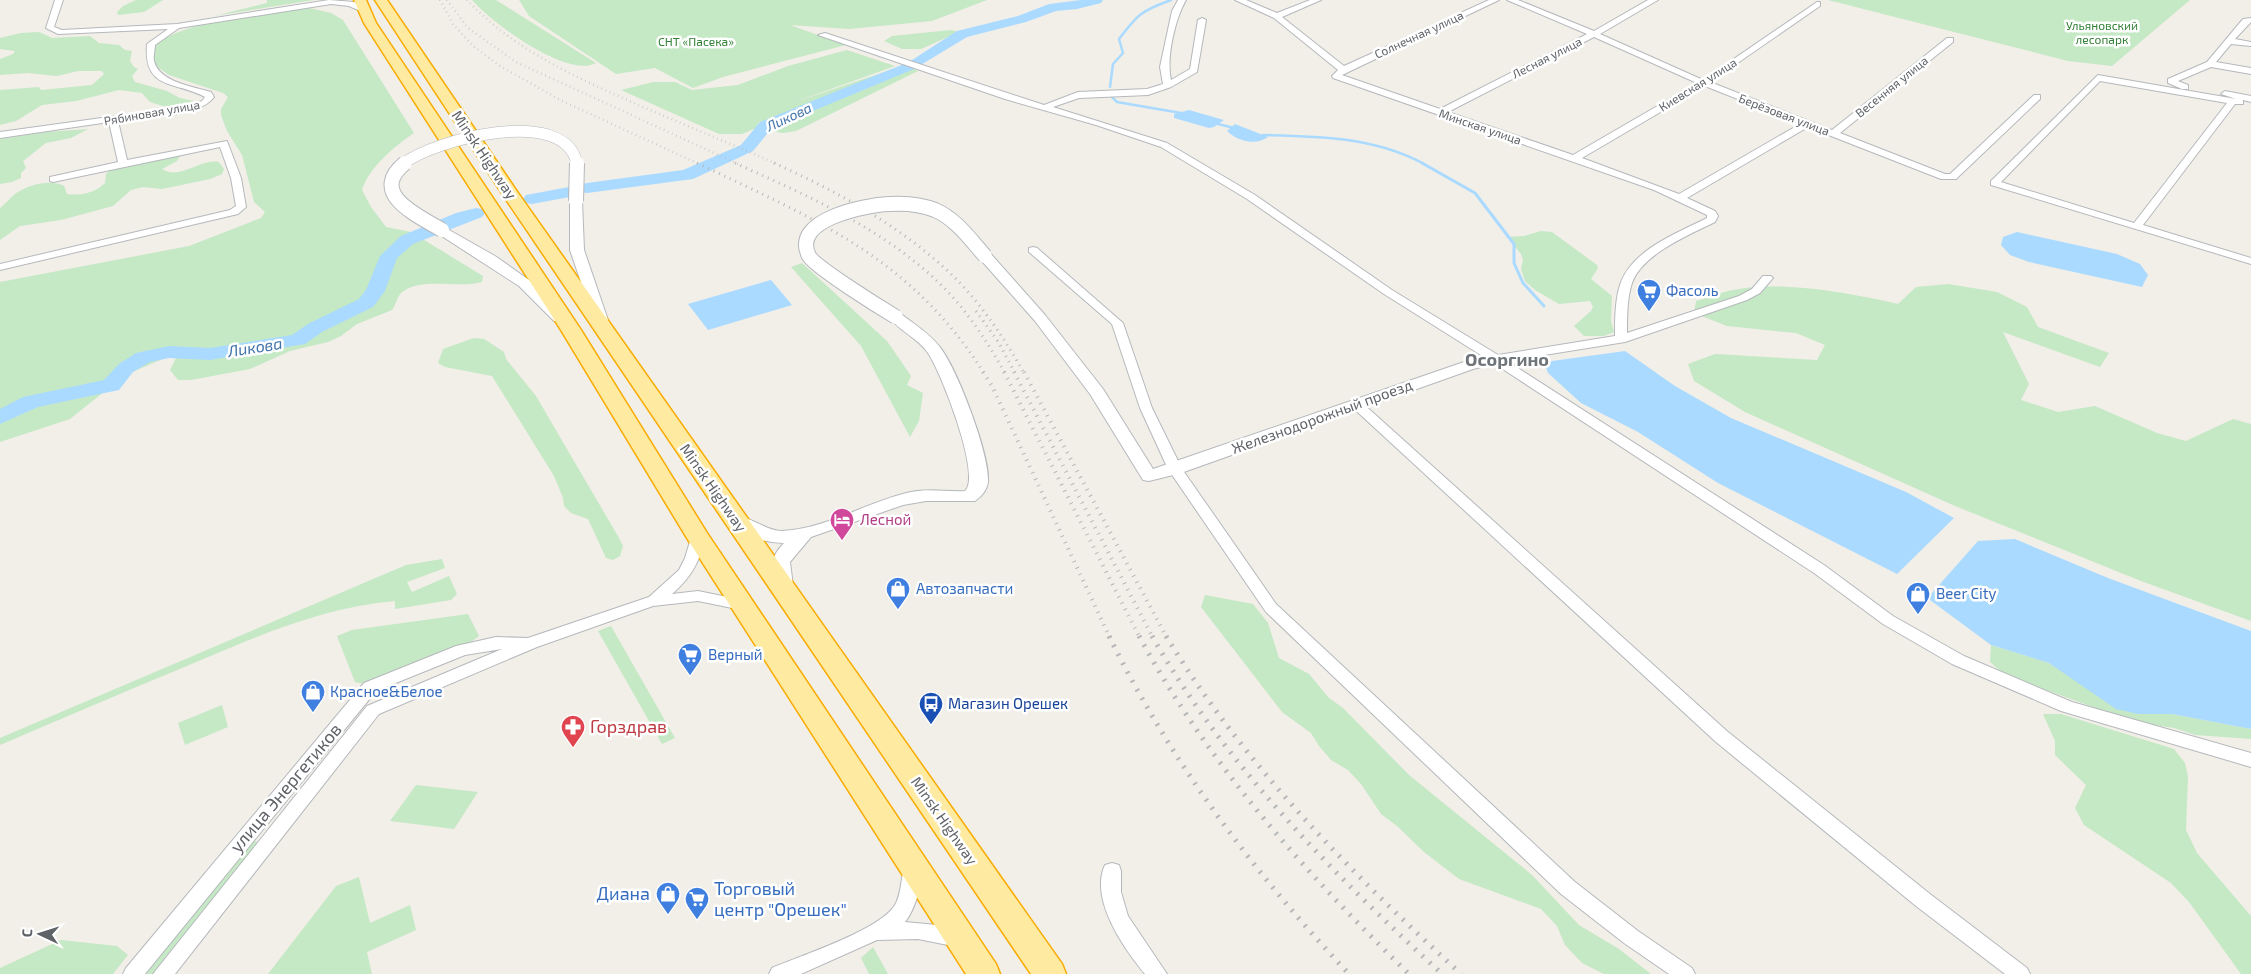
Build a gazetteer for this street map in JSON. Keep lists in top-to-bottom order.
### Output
{
  "streets": {
    "highway": ["Minsk Highway"],
    "street": [
      "Солнечная улица",
      "Лесная улица",
      "Киевская улица",
      "Весенняя улица",
      "Рябиновая улица",
      "Берёзовая улица",
      "Минская улица",
      "Железнодорожный проезд",
      "улица Энергетиков"
    ]
  },
  "crossings": [
    ["Солнечная улица", "Минская улица"],
    ["Лесная улица", "Берёзовая улица"],
    ["Лесная улица", "Минская улица"],
    ["Киевская улица", "Берёзовая улица"],
    ["Киевская улица", "Минская улица"],
    ["Весенняя улица", "Берёзовая улица"]
  ],
  "districts": ["Осоргино"],
  "water": ["Ликова"],
  "parks": ["Ульяновский лесопарк", "СНТ «Пасека»"],
  "places": {
    "supermarket": ["Фасоль", "Верный", "Торговый центр \"Орешек\""],
    "hotel": ["Лесной"],
    "shop": [
      "Автозапчасти",
      "Beer City",
      "Красное&Белое",
      "Диана"
    ],
    "bus stop": ["Магазин Орешек"],
    "pharmacy": ["Горздрав"]
  },
  "north": "left"
}
